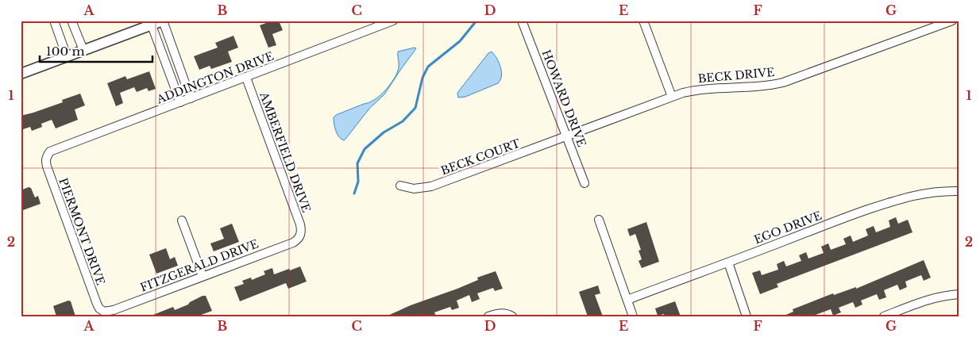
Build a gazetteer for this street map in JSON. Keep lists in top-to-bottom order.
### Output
{
  "streets": {
    "street": [
      "BECK DRIVE",
      "ADDINGTON DRIVE",
      "HOWARD DRIVE",
      "AMBERFIELD DRIVE",
      "BECK COURT",
      "EGO DRIVE",
      "PIERMONT DRIVE",
      "FITZGERALD DRIVE"
    ]
  },
  "crossings": [
    ["BECK DRIVE", "HOWARD DRIVE"],
    ["BECK DRIVE", "BECK COURT"],
    ["ADDINGTON DRIVE", "AMBERFIELD DRIVE"],
    ["ADDINGTON DRIVE", "PIERMONT DRIVE"],
    ["HOWARD DRIVE", "BECK COURT"],
    ["AMBERFIELD DRIVE", "FITZGERALD DRIVE"],
    ["PIERMONT DRIVE", "FITZGERALD DRIVE"]
  ],
  "scale_bar": "100 m",
  "grid": {
    "columns": [
      "A",
      "B",
      "C",
      "D",
      "E",
      "F",
      "G"
    ],
    "rows": ["1", "2"]
  }
}
